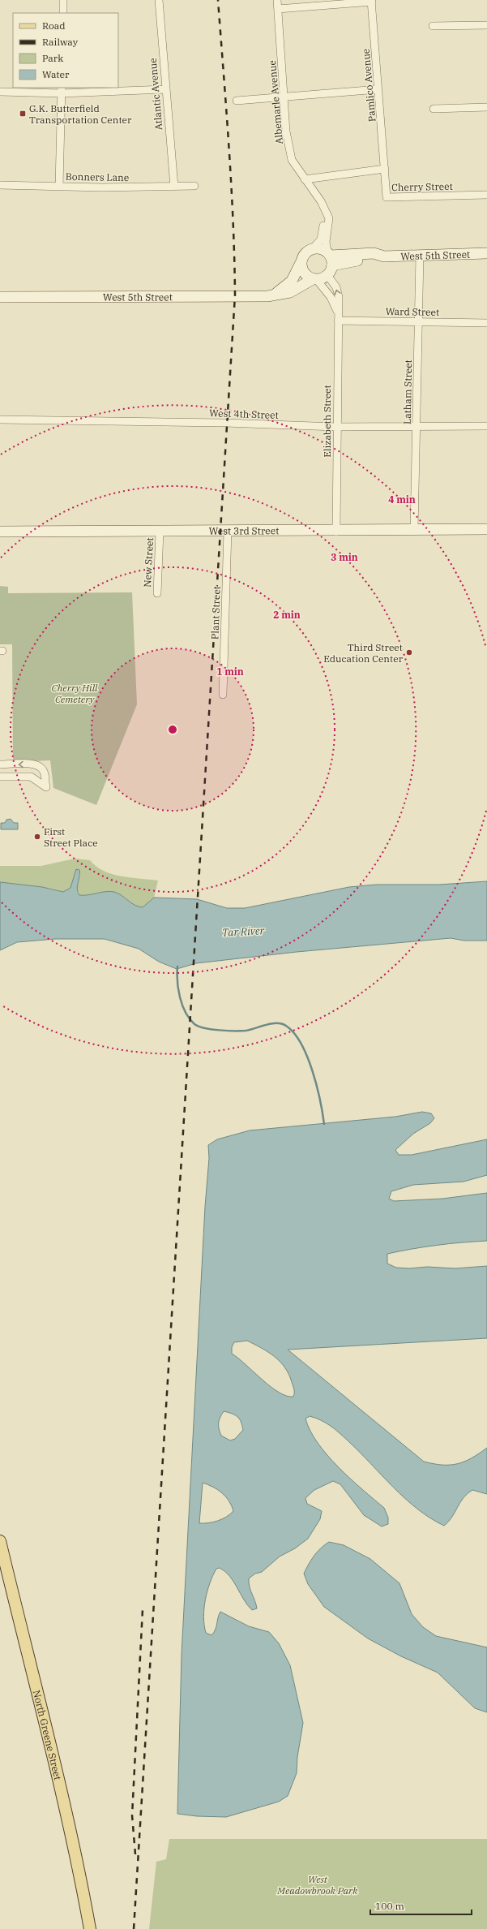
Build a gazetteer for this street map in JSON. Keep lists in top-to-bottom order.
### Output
{
  "streets": {
    "main road": ["West 5th Street", "West 3rd Street", "North Greene Street"],
    "street": [
      "Pamlico Avenue",
      "Atlantic Avenue",
      "Albemarle Avenue",
      "Bonners Lane",
      "Cherry Street",
      "Ward Street",
      "Latham Street",
      "West 4th Street",
      "Elizabeth Street",
      "New Street",
      "Plant Street"
    ]
  },
  "crossings": [
    ["Pamlico Avenue", "Cherry Street"],
    ["Atlantic Avenue", "Bonners Lane"],
    ["Albemarle Avenue", "West 5th Street"],
    ["Albemarle Avenue", "Elizabeth Street"],
    ["West 5th Street", "Latham Street"],
    ["West 5th Street", "Elizabeth Street"],
    ["Ward Street", "Latham Street"],
    ["Ward Street", "Elizabeth Street"],
    ["Latham Street", "West 4th Street"],
    ["Latham Street", "West 3rd Street"],
    ["West 4th Street", "Elizabeth Street"],
    ["Elizabeth Street", "West 3rd Street"],
    ["West 3rd Street", "New Street"],
    ["West 3rd Street", "Plant Street"]
  ],
  "water": ["Tar River"],
  "parks": ["Cherry Hill Cemetery", "West Meadowbrook Park"],
  "places": {
    "transit": ["G.K. Butterfield Transportation Center"],
    "other": ["Third Street Education Center", "First Street Place"]
  },
  "legend": [
    "Road",
    "Railway",
    "Park",
    "Water"
  ],
  "scale_bar": "100 m",
  "rings": [
    "4 min",
    "3 min",
    "2 min",
    "1 min"
  ]
}
